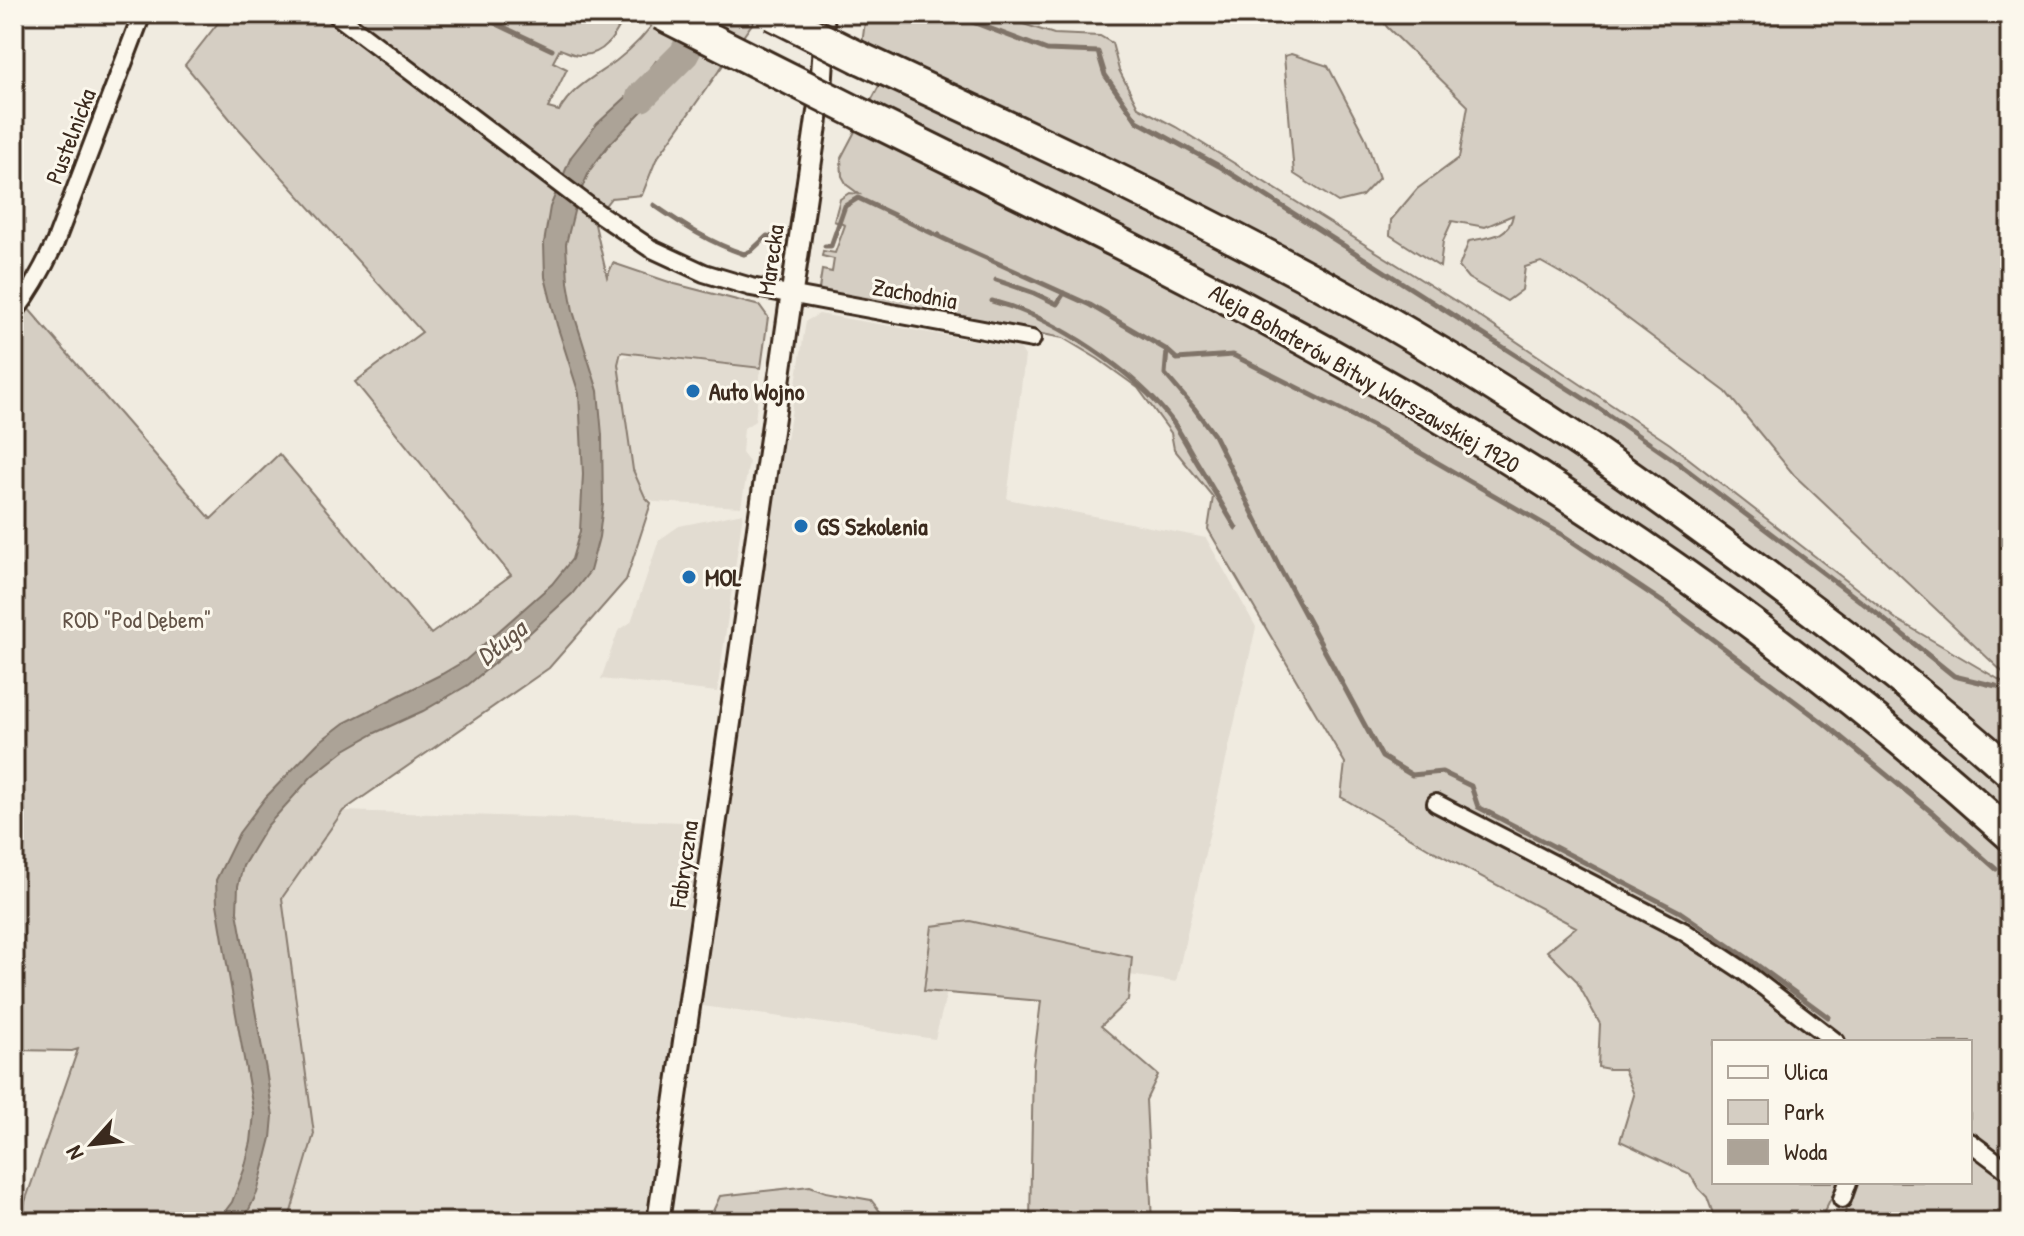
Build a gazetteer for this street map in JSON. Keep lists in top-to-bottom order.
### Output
{
  "streets": {
    "highway": ["Aleja Bohaterów Bitwy Warszawskiej 1920"],
    "street": [
      "Pustelnicka",
      "Marecka",
      "Zachodnia",
      "Fabryczna"
    ]
  },
  "crossings": [
    ["Marecka", "Zachodnia"],
    ["Marecka", "Fabryczna"]
  ],
  "water": ["Długa"],
  "parks": ["ROD \"Pod Dębem\""],
  "places": ["Auto Wojno", "GS Szkolenia", "MOL"],
  "legend": ["Ulica", "Park", "Woda"],
  "north": "bottom left"
}
